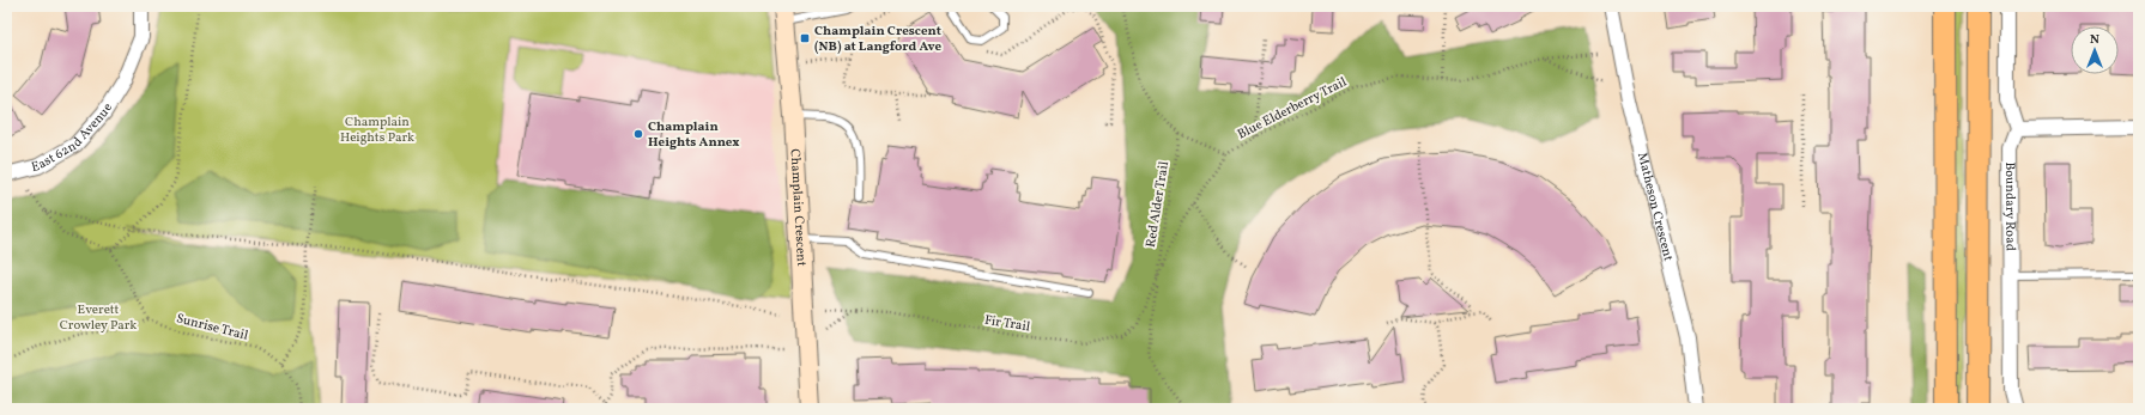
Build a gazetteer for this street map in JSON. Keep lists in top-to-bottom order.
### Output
{
  "streets": {
    "street": [
      "East 62nd Avenue",
      "Boundary Road",
      "Champlain Crescent",
      "Matheson Crescent"
    ],
    "path": [
      "Blue Elderberry Trail",
      "Red Alder Trail",
      "Fir Trail",
      "Sunrise Trail"
    ]
  },
  "crossings": [
    ["Blue Elderberry Trail", "Red Alder Trail"],
    ["Blue Elderberry Trail", "Fir Trail"],
    ["Red Alder Trail", "Fir Trail"]
  ],
  "parks": ["Champlain Heights Park", "Everett Crowley Park"],
  "places": {
    "transit": ["Champlain Crescent (NB) at Langford Ave"],
    "other": ["Champlain Heights Annex"]
  },
  "north": "top"
}
